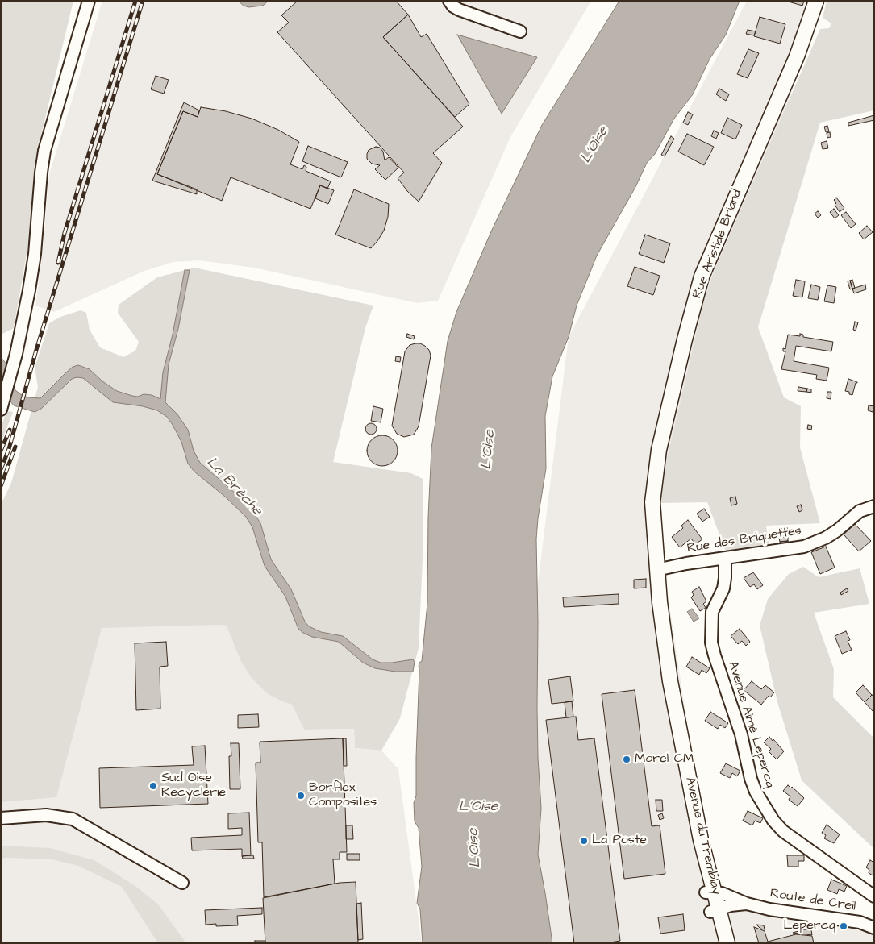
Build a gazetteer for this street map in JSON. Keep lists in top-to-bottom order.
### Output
{
  "streets": {
    "main road": ["Rue Aristide Briand", "Avenue du Tremblay"],
    "street": ["Rue des Briquettes", "Avenue Aimé Lepercq", "Route de Creil"]
  },
  "crossings": [
    ["Rue Aristide Briand", "Rue des Briquettes"],
    ["Rue Aristide Briand", "Avenue du Tremblay"],
    ["Rue des Briquettes", "Avenue Aimé Lepercq"],
    ["Rue des Briquettes", "Avenue du Tremblay"],
    ["Avenue du Tremblay", "Route de Creil"]
  ],
  "water": ["L'Oise", "La Brèche", "L’Oise"],
  "places": [
    "Morel CM",
    "Sud Oise Recyclerie",
    "Borflex Composites",
    "La Poste",
    "Lepercq"
  ]
}
